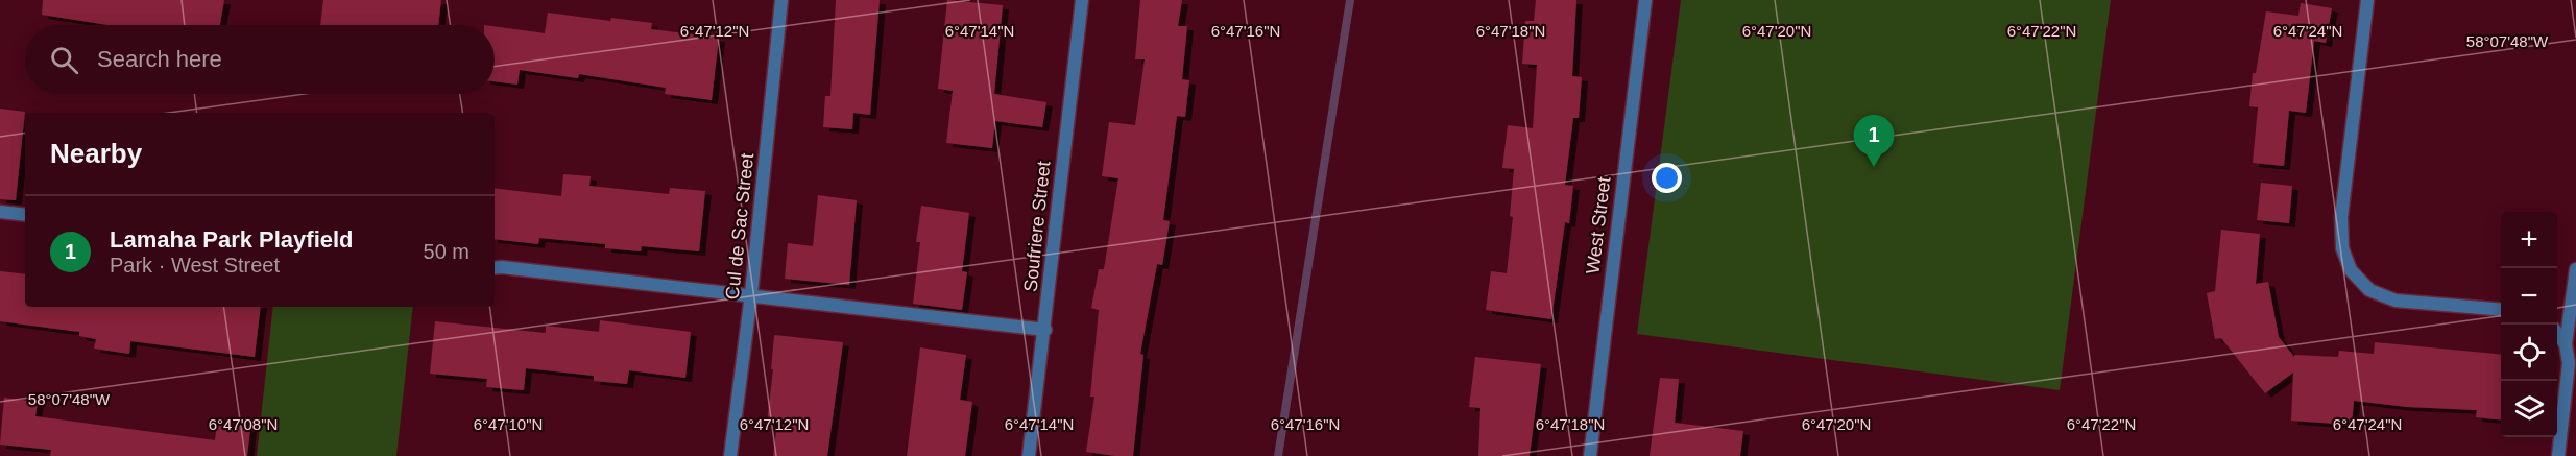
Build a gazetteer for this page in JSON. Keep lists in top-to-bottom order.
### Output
{
  "streets": {
    "street": ["West Street", "Cul de Sac Street", "Soufriere Street"]
  },
  "page": {
    "search": "Search here",
    "heading": "Nearby",
    "pins": "1",
    "list": [
      {
        "mark": "1",
        "name": "Lamaha Park Playfield",
        "note": "Park · West Street",
        "value": "50 m"
      }
    ],
    "map_buttons": ["+", "−"]
  },
  "coordinates": [
    "6°47'12\"N",
    "6°47'14\"N",
    "6°47'16\"N",
    "6°47'18\"N",
    "6°47'20\"N",
    "6°47'22\"N",
    "6°47'24\"N",
    "58°07'48\"W",
    "6°47'08\"N",
    "6°47'10\"N"
  ]
}
